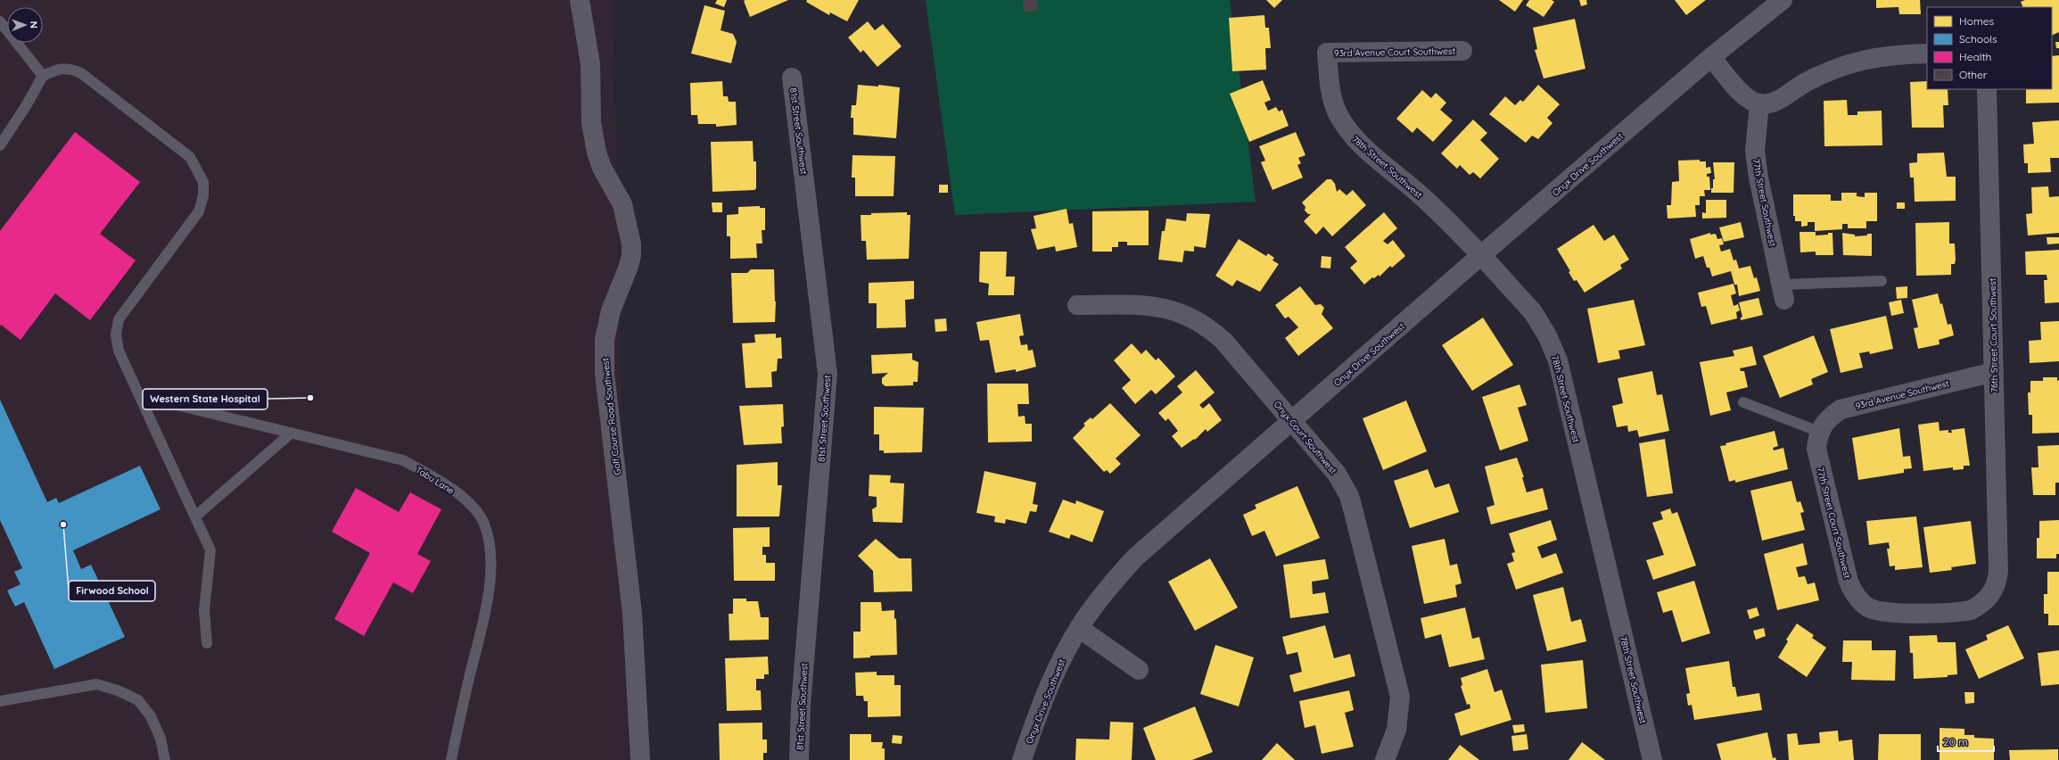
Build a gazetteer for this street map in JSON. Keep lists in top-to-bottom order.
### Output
{
  "streets": {
    "street": [
      "93rd Avenue Court Southwest",
      "81st Street Southwest",
      "Onyx Drive Southwest",
      "78th Street Southwest",
      "77th Street Southwest",
      "76th Street Court Southwest",
      "93rd Avenue Southwest",
      "Golf Course Road Southwest",
      "Onyx Court Southwest",
      "77th Street Court Southwest"
    ],
    "lane": ["Tabu Lane"]
  },
  "crossings": [
    ["93rd Avenue Court Southwest", "78th Street Southwest"],
    ["Onyx Drive Southwest", "78th Street Southwest"],
    ["Onyx Drive Southwest", "Onyx Court Southwest"],
    ["76th Street Court Southwest", "93rd Avenue Southwest"],
    ["76th Street Court Southwest", "77th Street Court Southwest"],
    ["93rd Avenue Southwest", "77th Street Court Southwest"]
  ],
  "places": ["Western State Hospital", "Firwood School"],
  "legend": [
    "Homes",
    "Schools",
    "Health",
    "Other"
  ],
  "scale_bar": "20 m",
  "north": "right"
}
